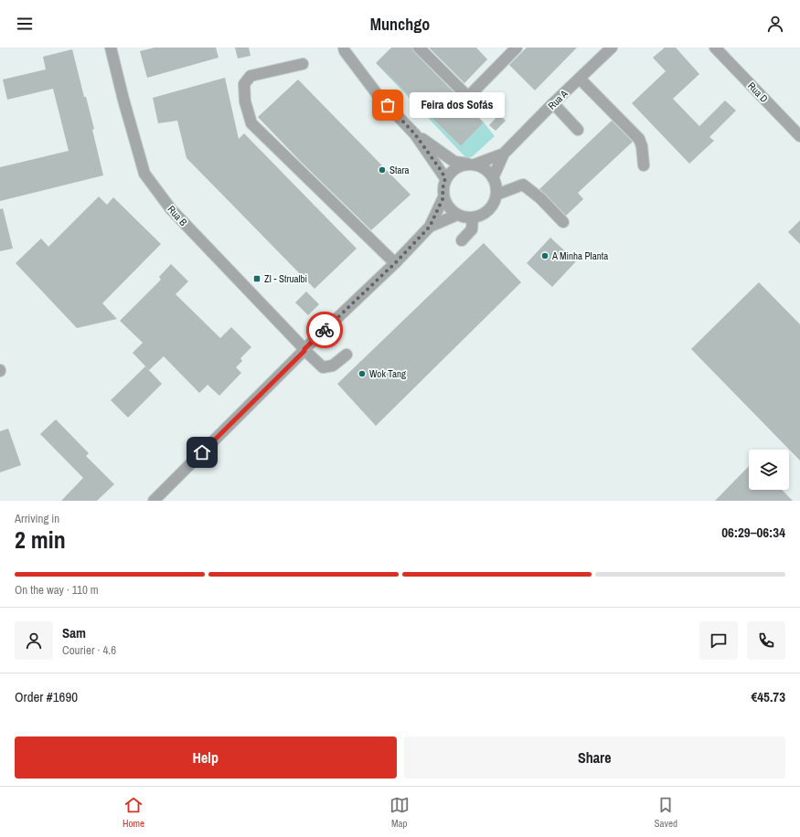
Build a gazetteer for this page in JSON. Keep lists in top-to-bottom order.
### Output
{
  "streets": {
    "street": ["Rua D", "Rua A", "Rua B"]
  },
  "places": {
    "other": [
      "Feira dos Sofás",
      "Stara",
      "A Minha Planta",
      "Wok Tang"
    ],
    "transit": ["ZI - Strualbi"]
  },
  "page": {
    "header": "Munchgo",
    "bubble": "Feira dos Sofás",
    "heading": ["2 min", "Arriving in", "06:29–06:34"],
    "panel": [
      "Sam",
      "Courier · 4.6",
      "Order #1690",
      "€45.73"
    ],
    "bar": "On the way · 110 m",
    "buttons": ["Help", "Share"],
    "tabs": ["Home", "Map", "Saved"]
  }
}
